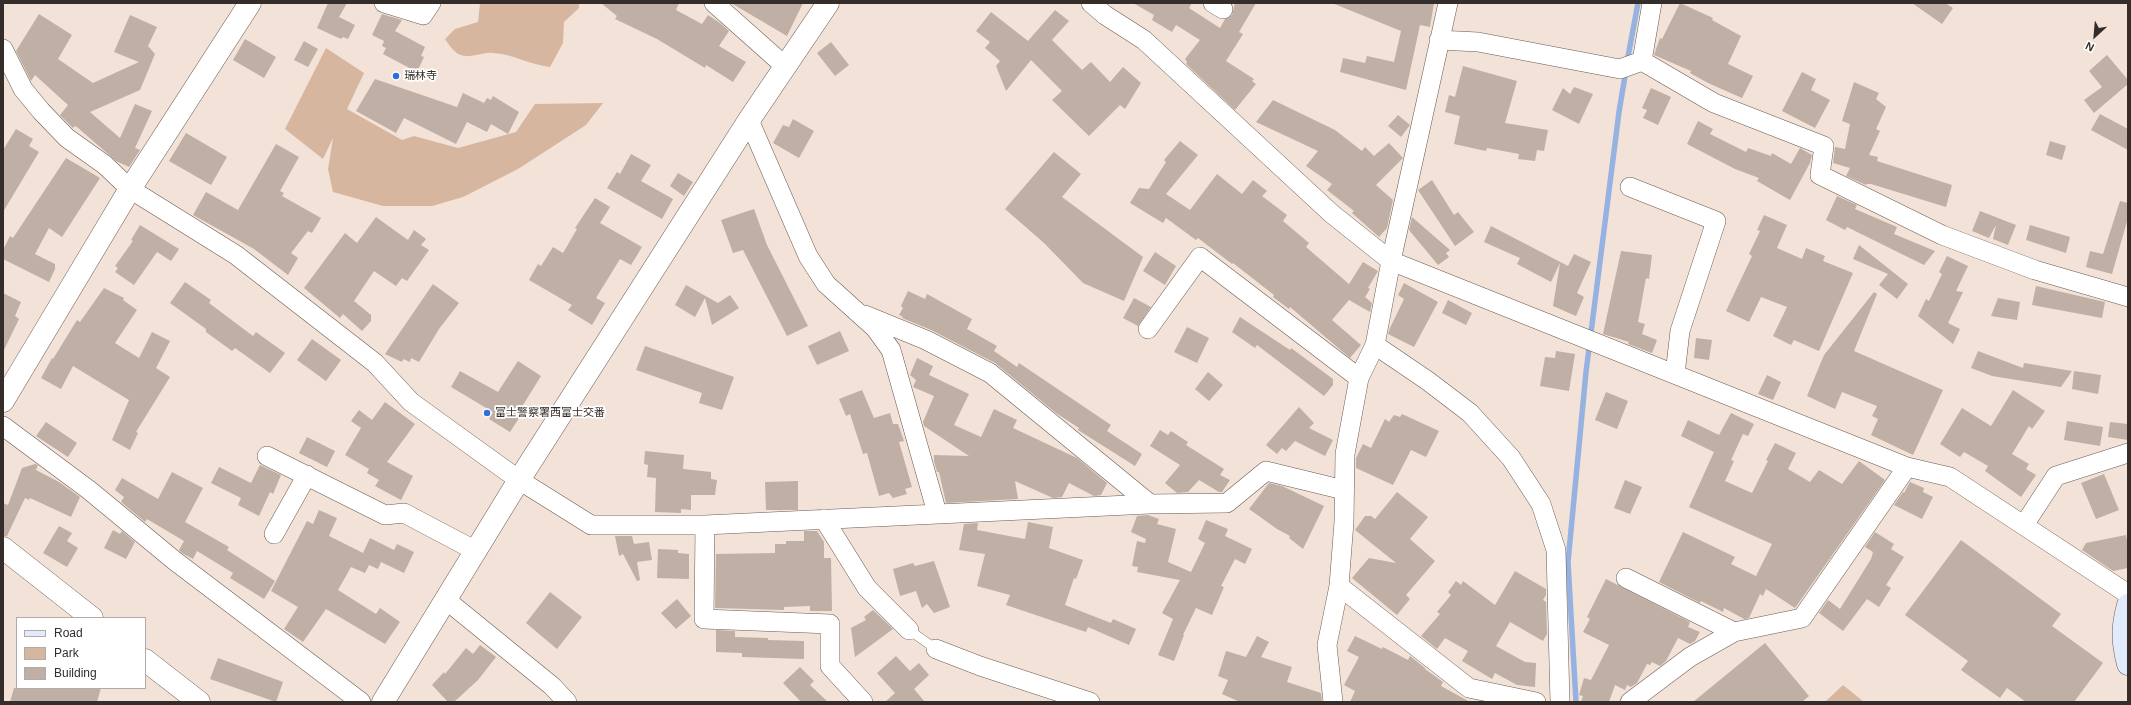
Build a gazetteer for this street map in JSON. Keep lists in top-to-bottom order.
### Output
{
  "places": ["瑞林寺", "富士警察署西富士交番"],
  "legend": ["Road", "Park", "Building"],
  "north": "bottom left"
}
